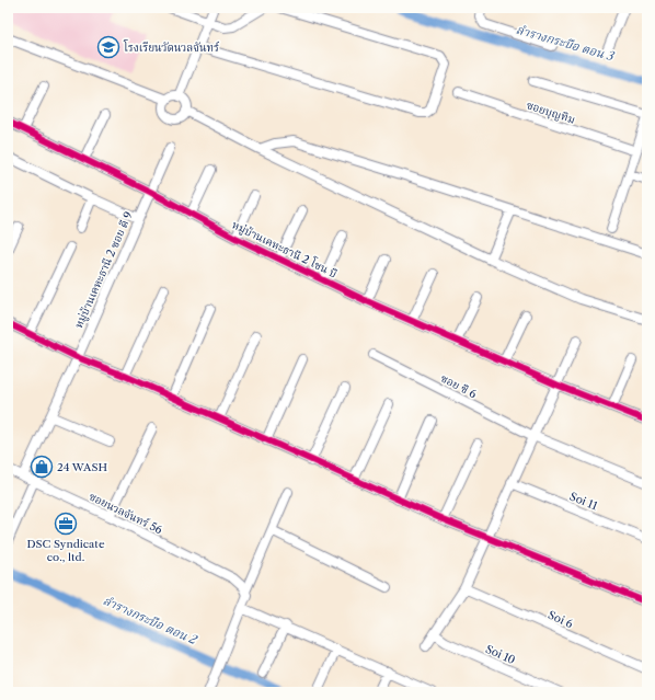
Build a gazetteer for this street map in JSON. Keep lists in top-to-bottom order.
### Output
{
  "streets": {
    "street": [
      "ซอยบุญทิม",
      "หมู่บ้านเคหะธานี 2 โซน บี",
      "หมู่บ้านเคหะธานี 2 ซอย ดี 9",
      "ซอย ซี 6",
      "Soi 11",
      "ซอยนวลจันทร์ 56",
      "Soi 6",
      "Soi 10"
    ]
  },
  "crossings": [
    ["หมู่บ้านเคหะธานี 2 โซน บี", "หมู่บ้านเคหะธานี 2 ซอย ดี 9"],
    ["หมู่บ้านเคหะธานี 2 ซอย ดี 9", "ซอยนวลจันทร์ 56"]
  ],
  "water": ["ลำรางกระบือ ตอน 3", "ลำรางกระบือ ตอน 2"],
  "places": {
    "school or university": ["โรงเรียนวัดนวลจันทร์"],
    "shop": ["24 WASH"],
    "office": ["DSC Syndicate co., ltd."]
  }
}
